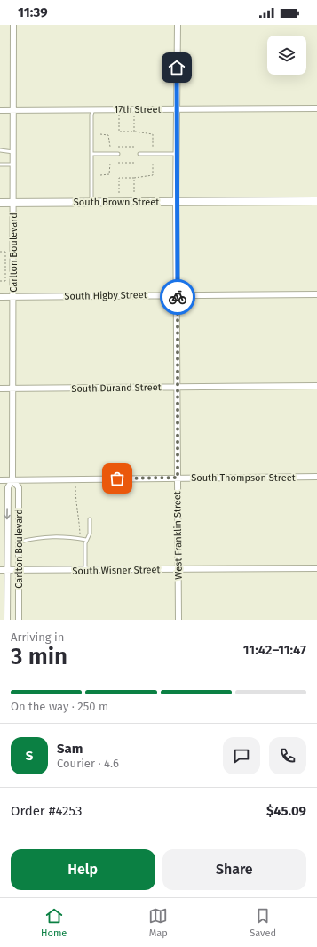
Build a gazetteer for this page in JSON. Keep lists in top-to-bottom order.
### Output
{
  "streets": {
    "main road": ["South Brown Street"],
    "street": [
      "17th Street",
      "Carlton Boulevard",
      "South Higby Street",
      "South Durand Street",
      "South Thompson Street",
      "West Franklin Street",
      "South Wisner Street"
    ]
  },
  "crossings": [
    ["17th Street", "Carlton Boulevard"],
    ["17th Street", "West Franklin Street"],
    ["South Brown Street", "Carlton Boulevard"],
    ["South Brown Street", "West Franklin Street"],
    ["Carlton Boulevard", "South Higby Street"],
    ["Carlton Boulevard", "South Durand Street"],
    ["Carlton Boulevard", "South Thompson Street"],
    ["Carlton Boulevard", "South Wisner Street"],
    ["South Higby Street", "West Franklin Street"],
    ["South Durand Street", "West Franklin Street"],
    ["South Thompson Street", "West Franklin Street"],
    ["West Franklin Street", "South Wisner Street"]
  ],
  "page": {
    "status": "11:39",
    "heading": ["3 min", "Arriving in", "11:42–11:47"],
    "panel": [
      "Sam",
      "Courier · 4.6",
      "Order #4253",
      "$45.09"
    ],
    "bar": "On the way · 250 m",
    "round": "S",
    "buttons": ["Help", "Share"],
    "tabs": ["Home", "Map", "Saved"]
  }
}
